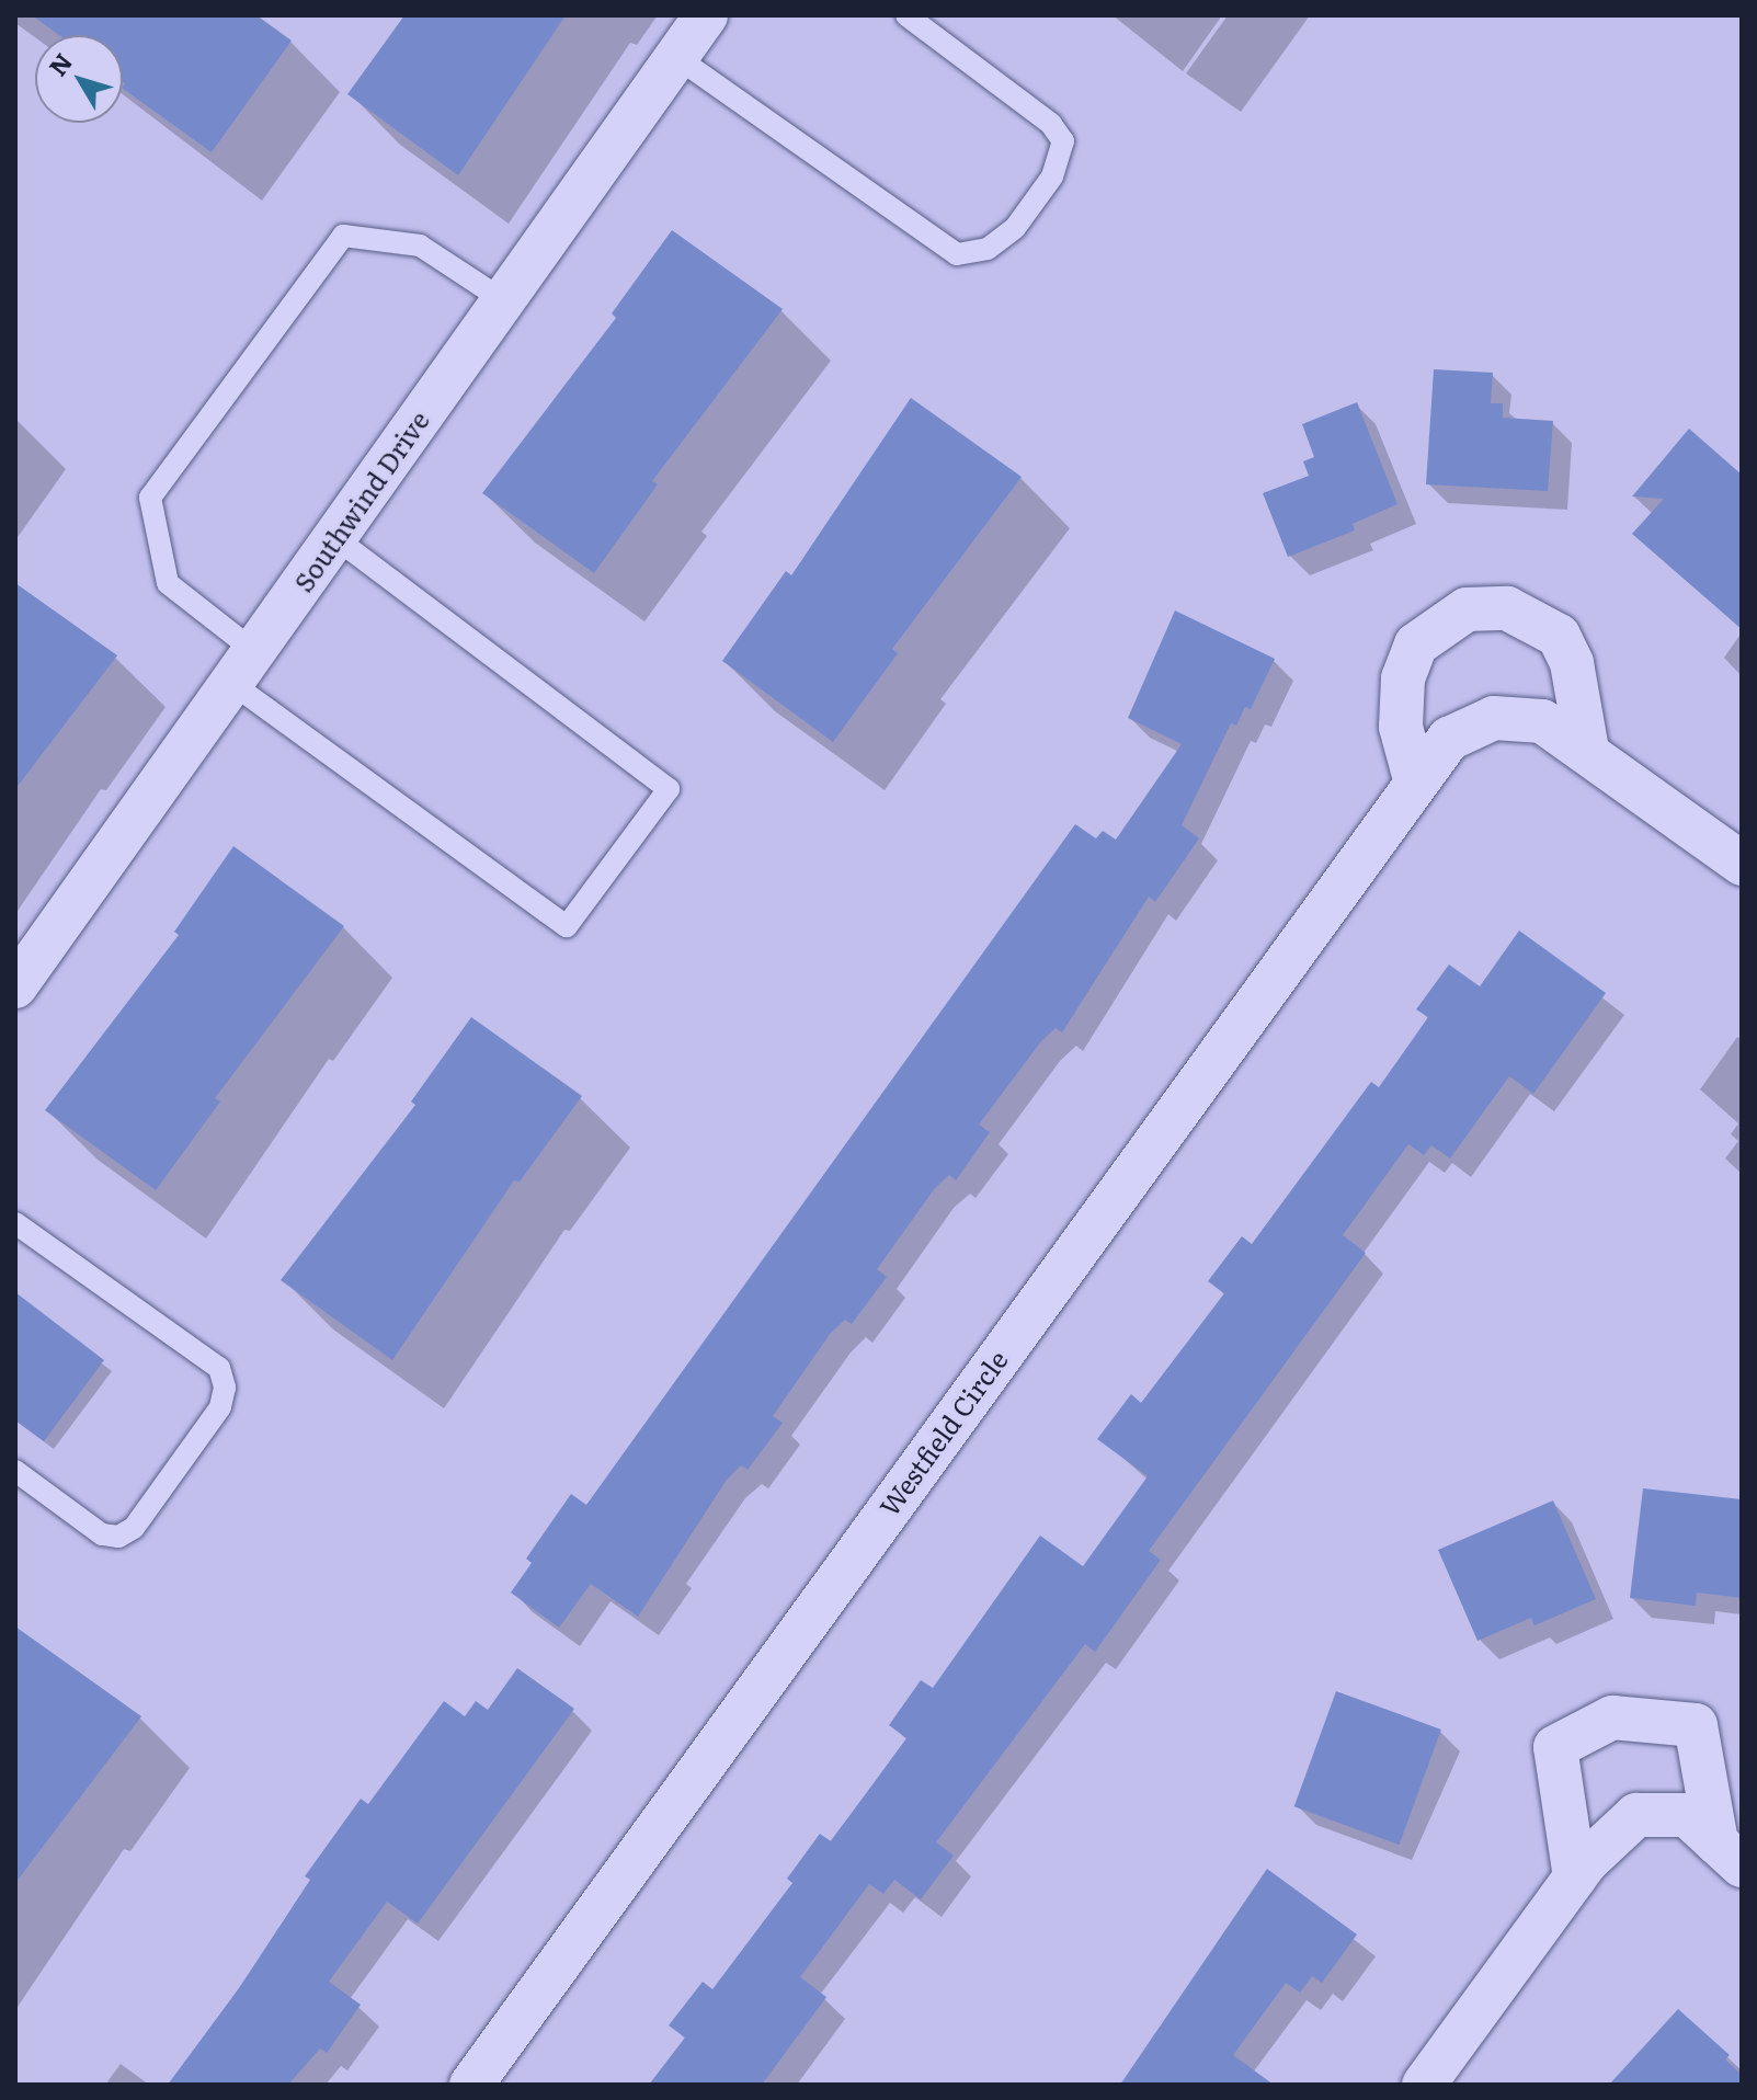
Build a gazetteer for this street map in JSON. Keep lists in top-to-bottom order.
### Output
{
  "streets": {
    "street": ["Southwind Drive", "Westfield Circle"]
  },
  "north": "top left"
}
